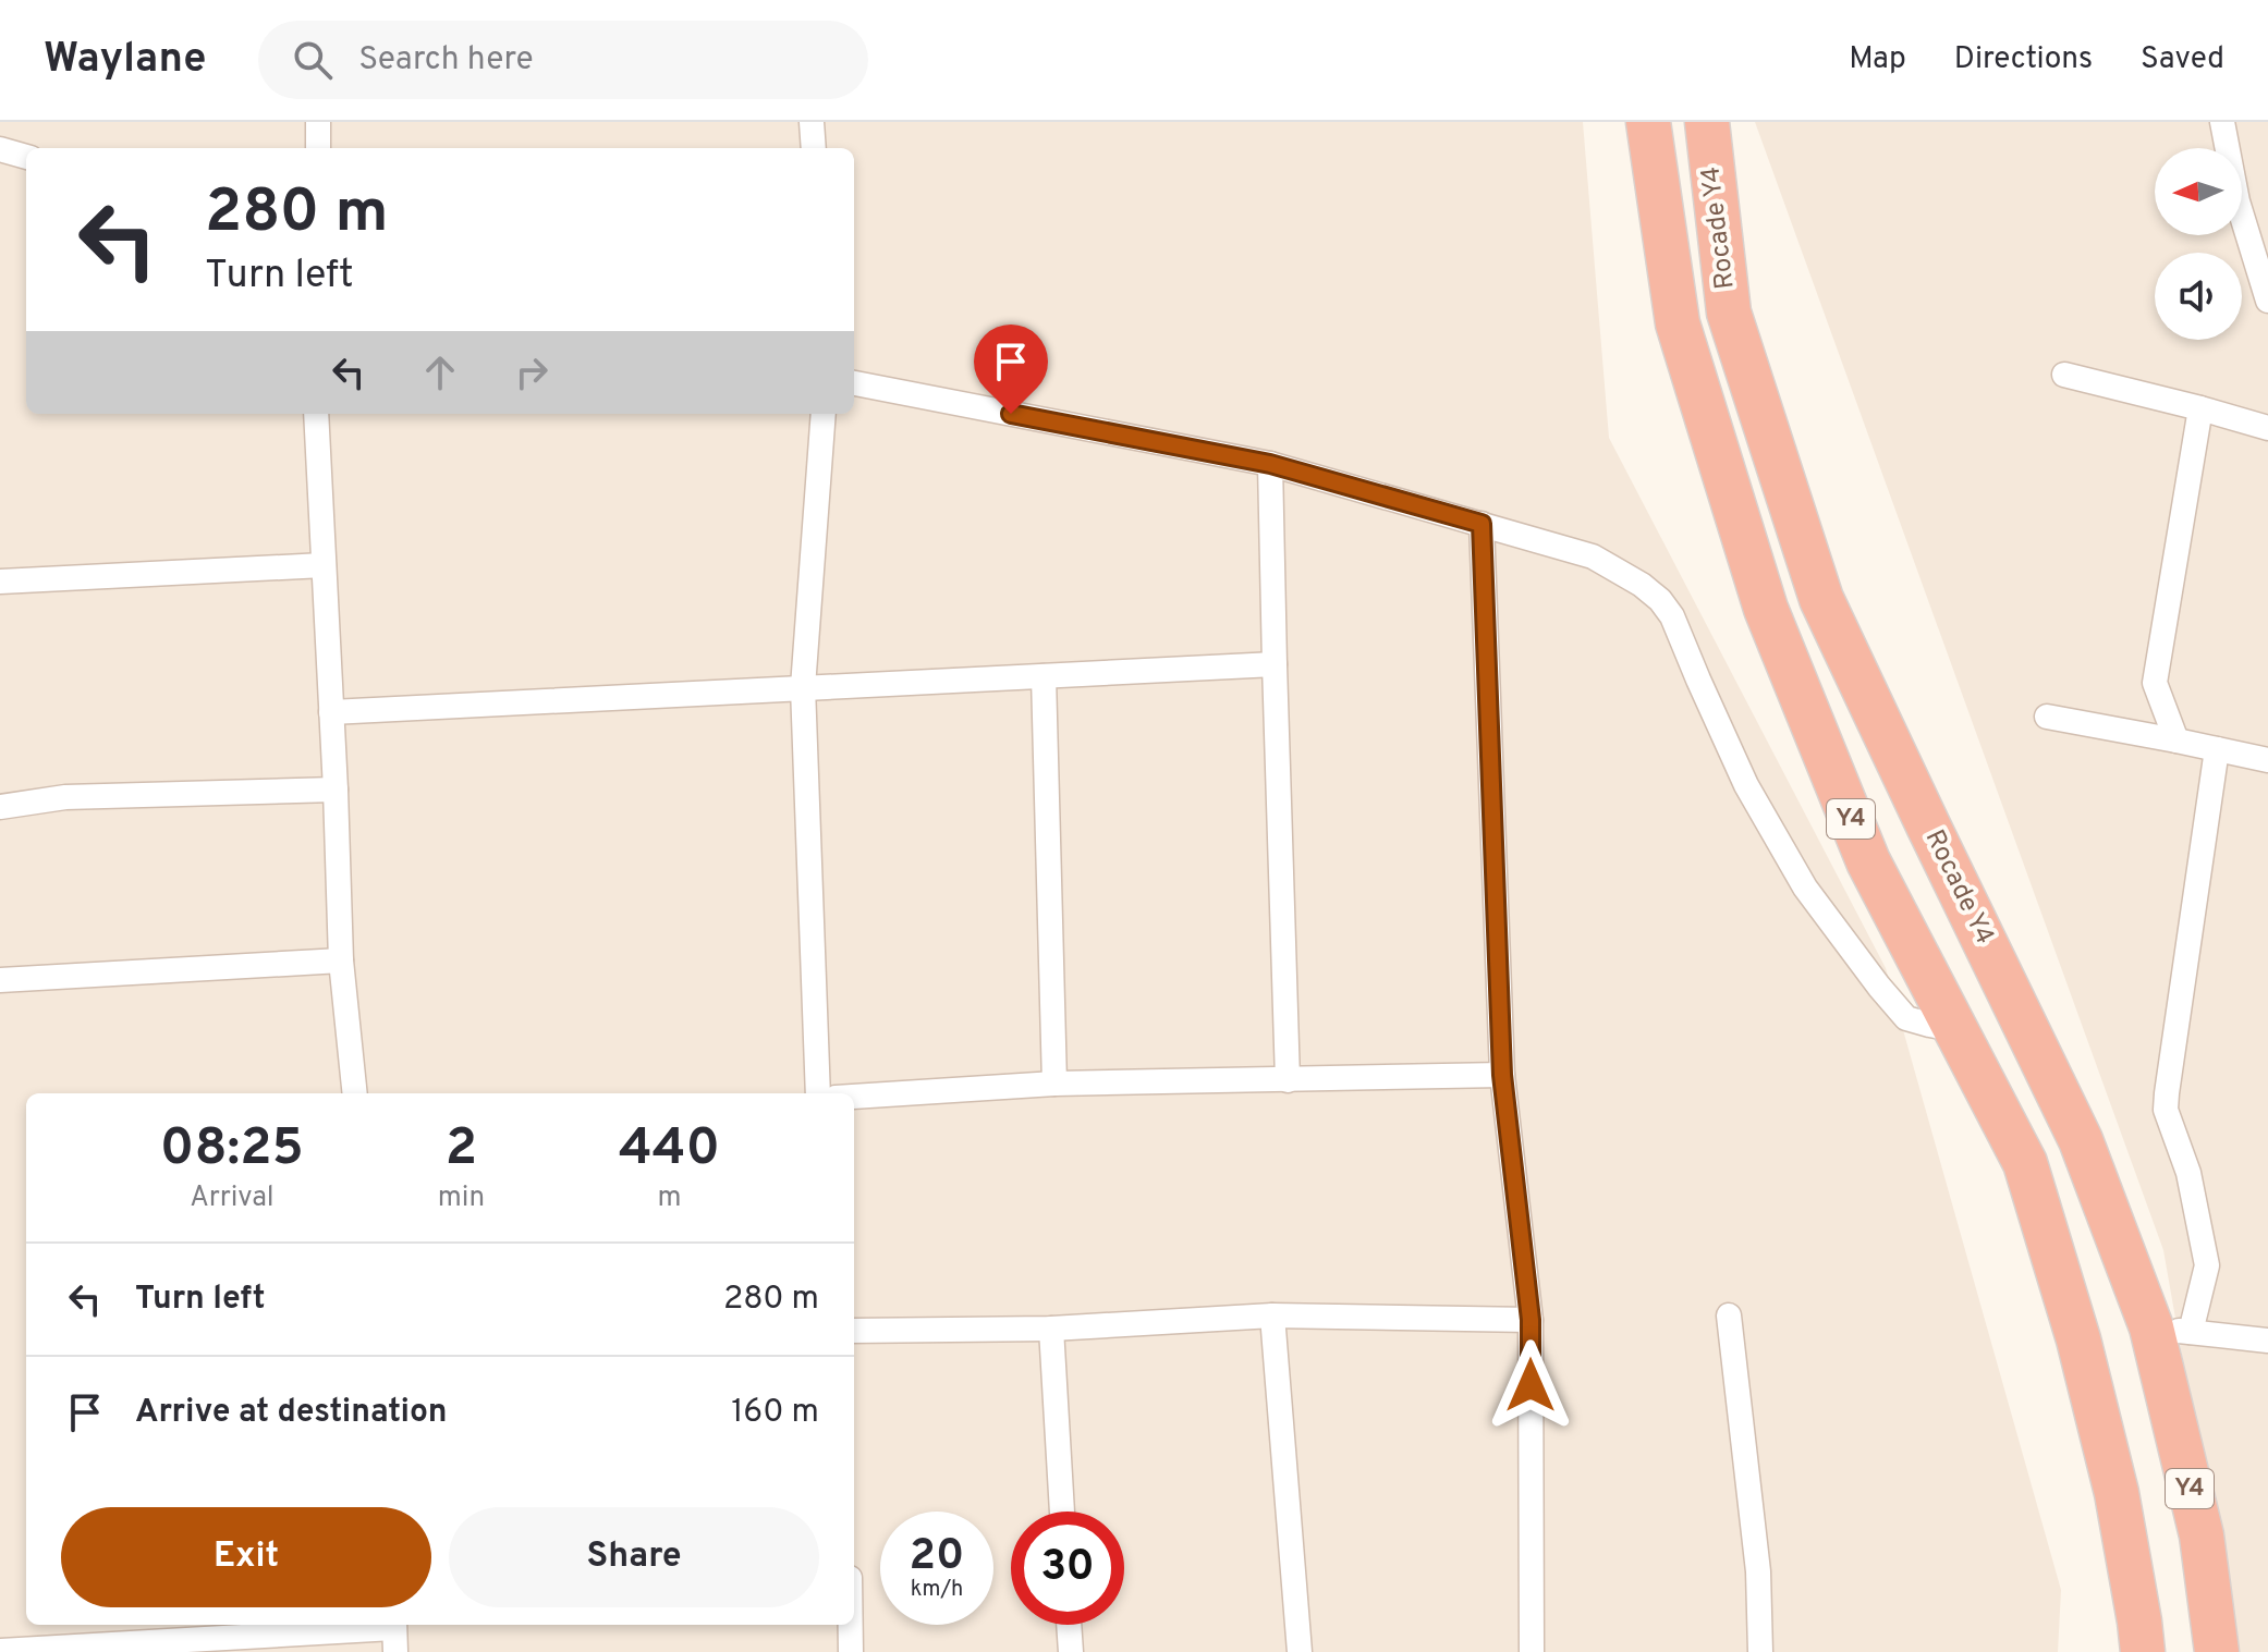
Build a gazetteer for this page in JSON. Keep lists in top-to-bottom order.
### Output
{
  "streets": {
    "highway": ["Rocade Y4", "Y4"]
  },
  "north": "left",
  "page": {
    "header": "Waylane",
    "search": "Search here",
    "nav": ["Map", "Directions", "Saved"],
    "turn": ["280 m", "Turn left"],
    "eta": [
      "08:25",
      "Arrival",
      "2",
      "min",
      "440",
      "m"
    ],
    "list": [
      {
        "name": "Turn left",
        "value": "280 m"
      },
      {
        "name": "Arrive at destination",
        "value": "160 m"
      }
    ],
    "buttons": ["Exit", "Share"],
    "speed": "20 km/h",
    "limit": "30"
  }
}
